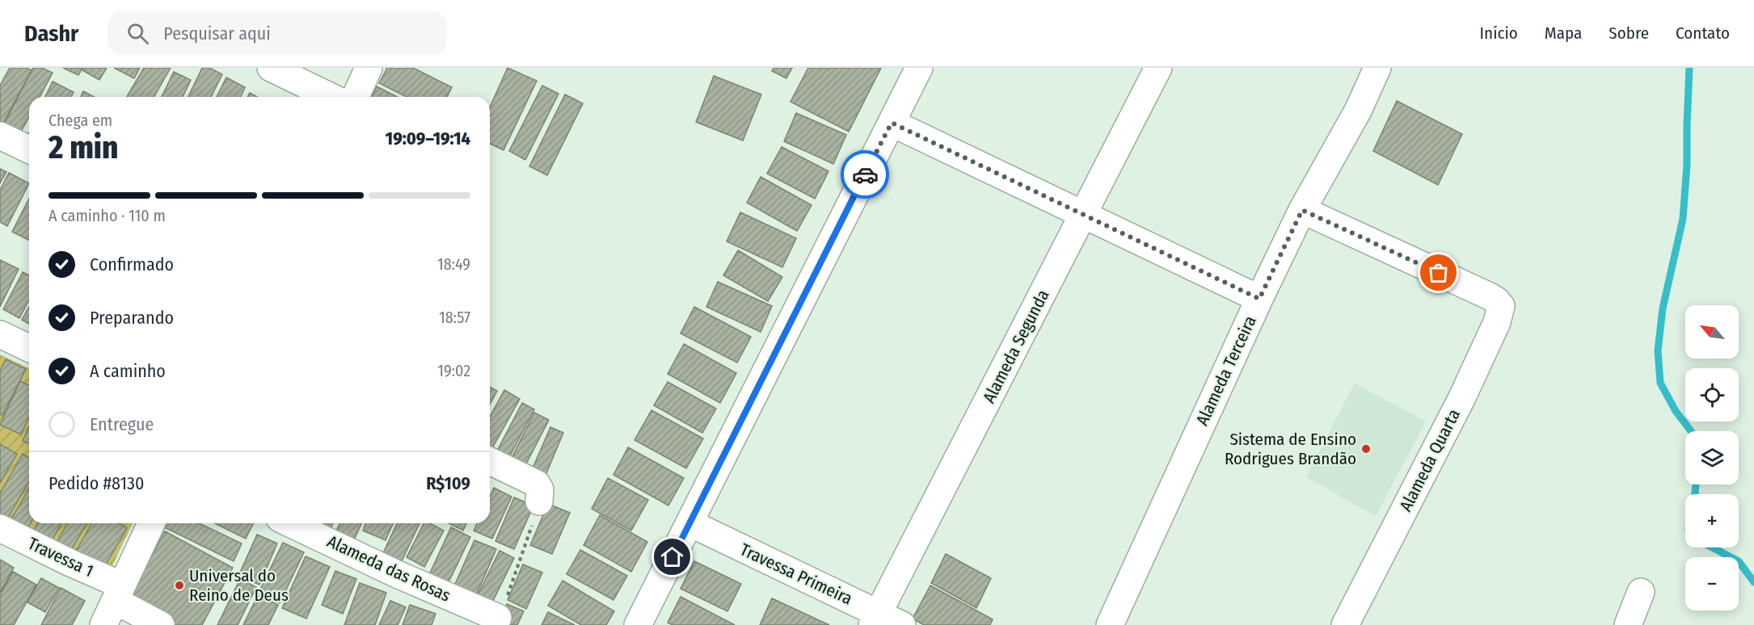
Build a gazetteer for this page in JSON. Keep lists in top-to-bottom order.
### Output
{
  "streets": {
    "street": [
      "Alameda Segunda",
      "Alameda Terceira",
      "Alameda Quarta",
      "Travessa 1",
      "Alameda das Rosas",
      "Travessa Primeira"
    ]
  },
  "crossings": [
    ["Alameda Segunda", "Travessa Primeira"],
    ["Alameda Terceira", "Alameda Quarta"]
  ],
  "places": ["Sistema de Ensino Rodrigues Brandão", "Universal do Reino de Deus"],
  "north": "top left",
  "page": {
    "header": "Dashr",
    "search": "Pesquisar aqui",
    "nav": [
      "Início",
      "Mapa",
      "Sobre",
      "Contato"
    ],
    "heading": ["2 min", "Chega em", "19:09–19:14"],
    "panel": ["Pedido #8130", "R$109"],
    "bar": "A caminho · 110 m",
    "list": [
      ["Confirmado", "18:49"],
      ["Preparando", "18:57"],
      ["A caminho", "19:02"],
      "Entregue"
    ],
    "map_buttons": ["+", "−"]
  }
}
